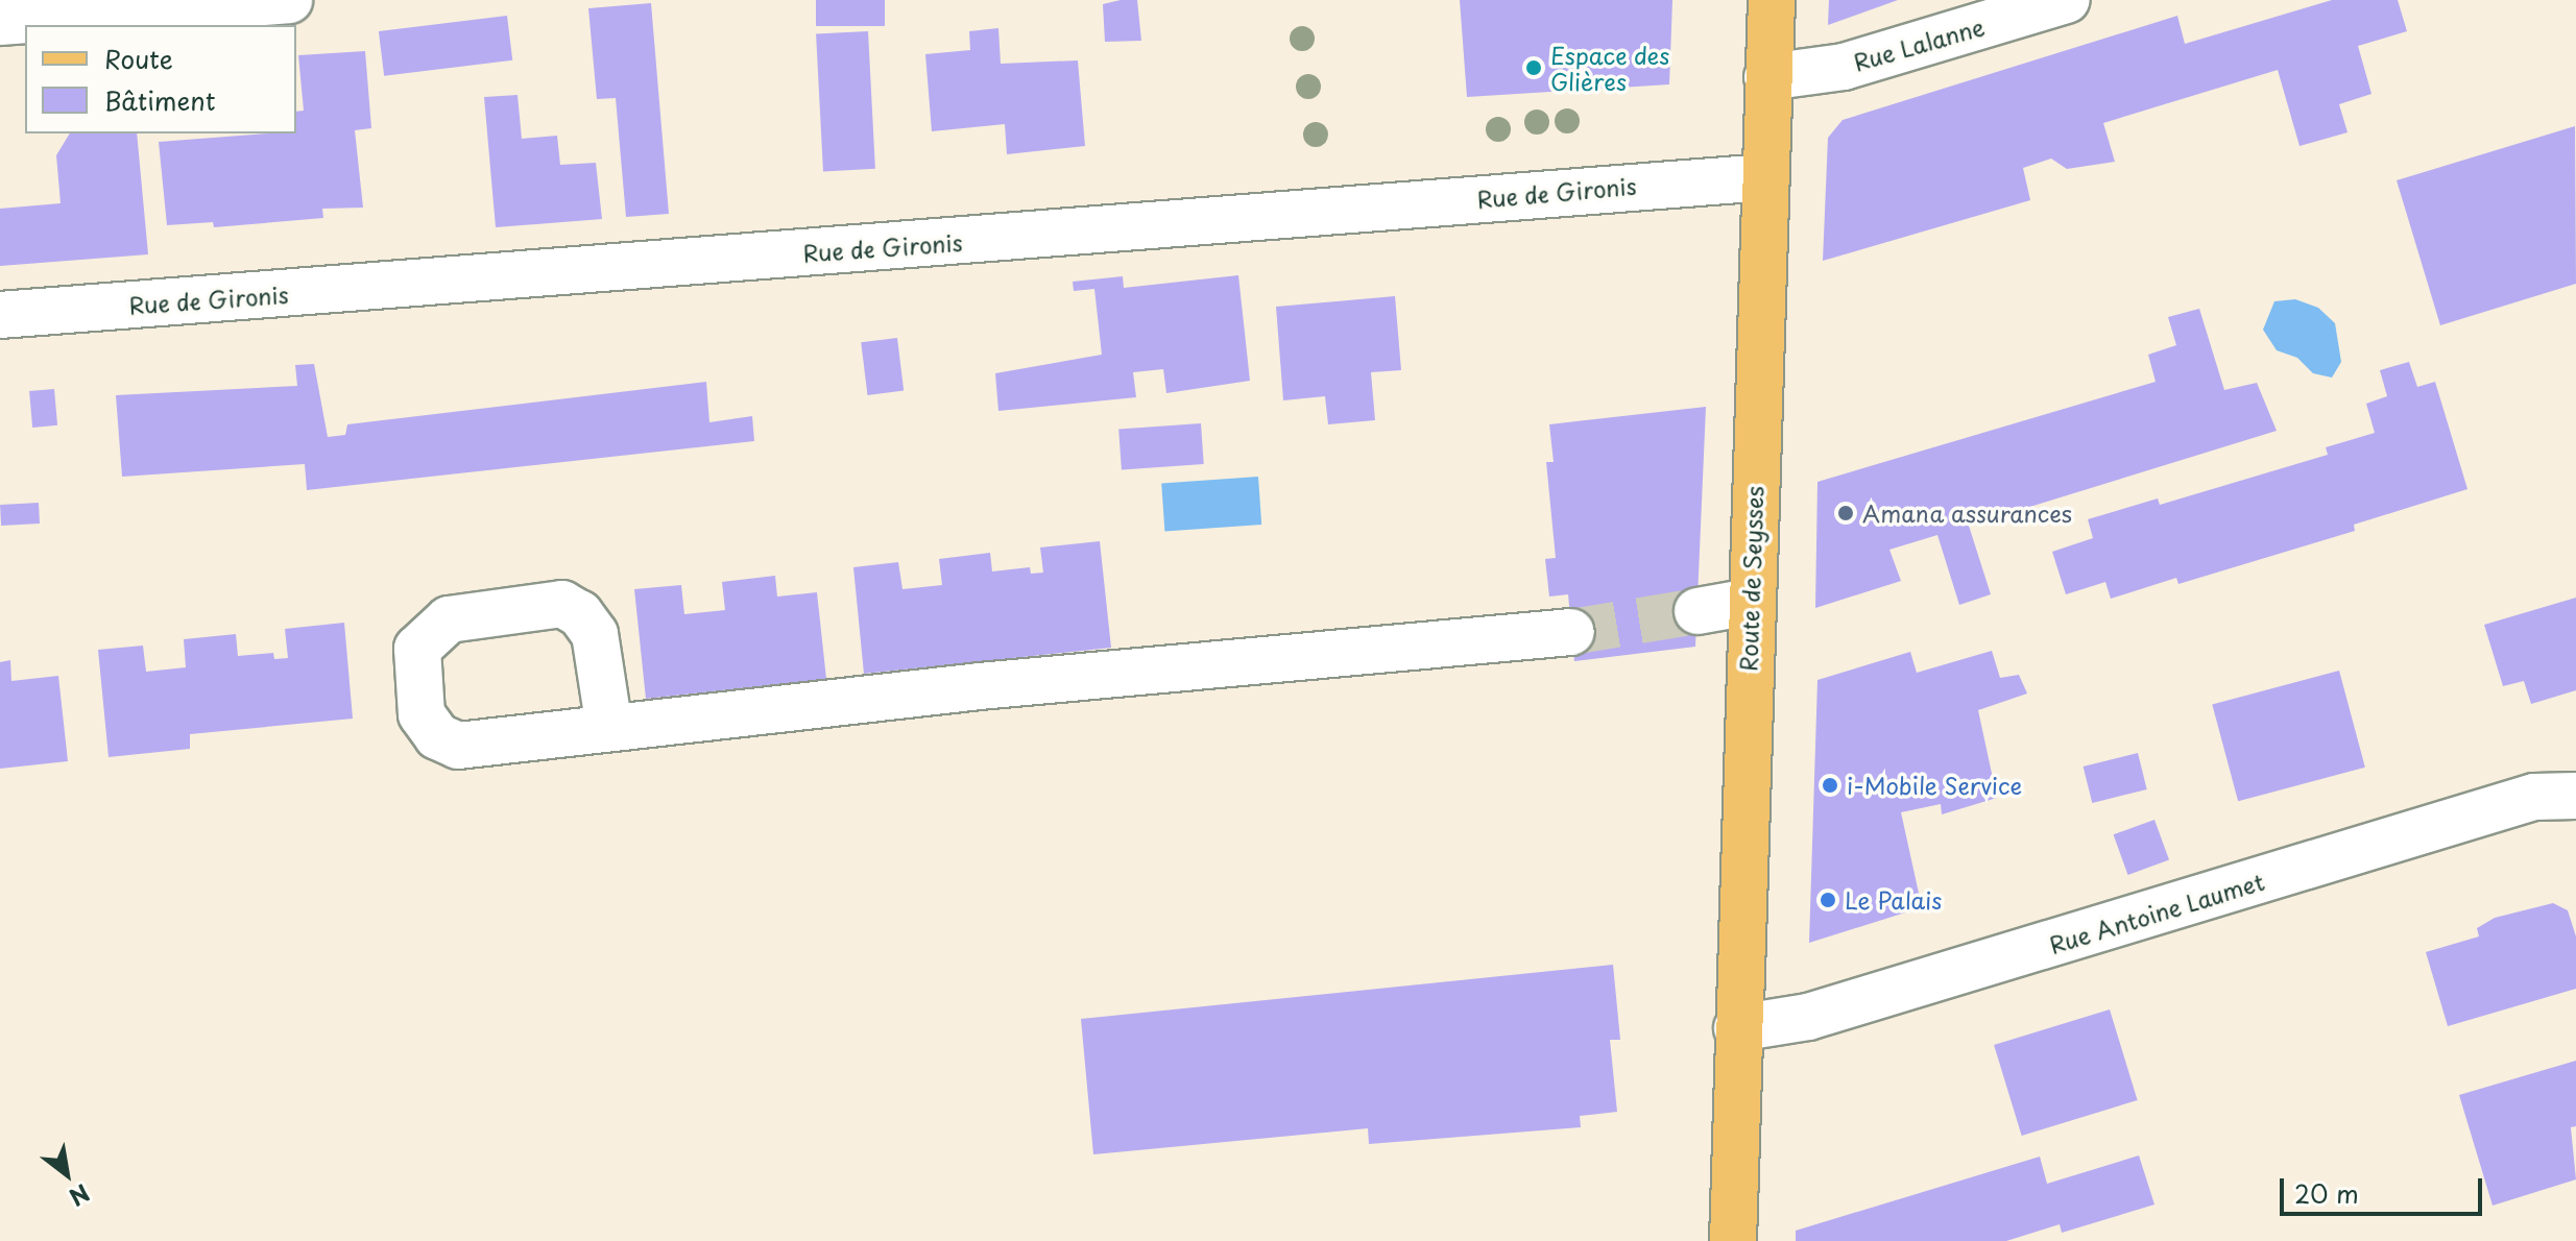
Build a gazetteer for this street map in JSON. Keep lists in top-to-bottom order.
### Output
{
  "streets": {
    "main road": ["Route de Seysses"],
    "street": ["Rue Lalanne", "Rue de Gironis", "Rue Antoine Laumet"]
  },
  "crossings": [
    ["Rue Lalanne", "Route de Seysses"],
    ["Rue de Gironis", "Route de Seysses"],
    ["Route de Seysses", "Rue Antoine Laumet"]
  ],
  "places": [
    "Espace des Glières",
    "Amana assurances",
    "i-Mobile Service",
    "Le Palais"
  ],
  "legend": ["Route", "Bâtiment"],
  "scale_bar": "20 m",
  "north": "bottom right"
}
